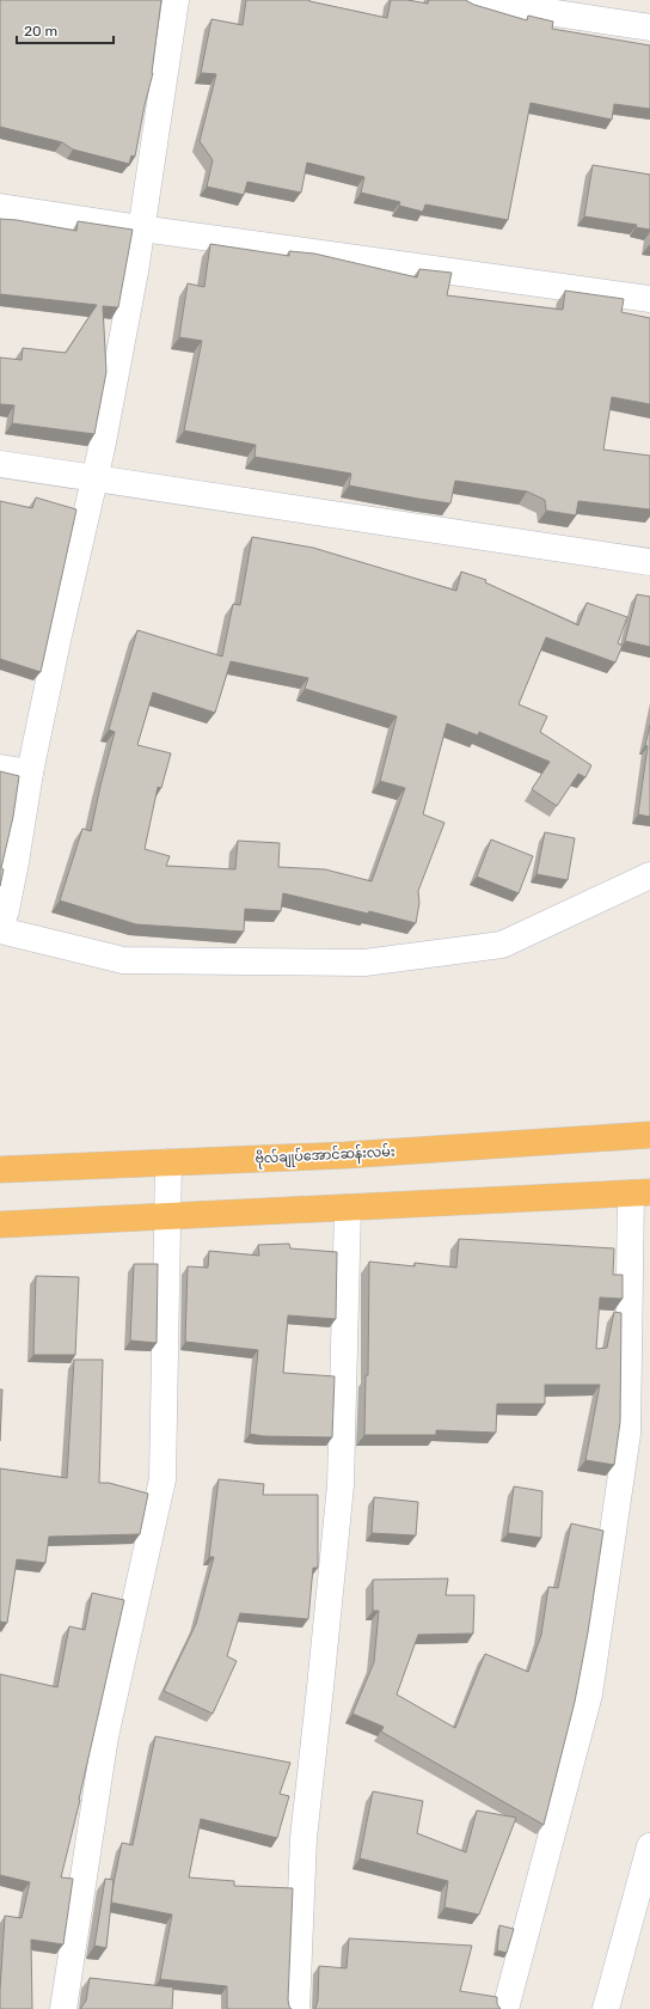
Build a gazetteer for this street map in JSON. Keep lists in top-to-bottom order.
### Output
{
  "streets": {
    "highway": ["ဗိုလ်ချုပ်အောင်ဆန်းလမ်း"]
  },
  "scale_bar": "20 m"
}
